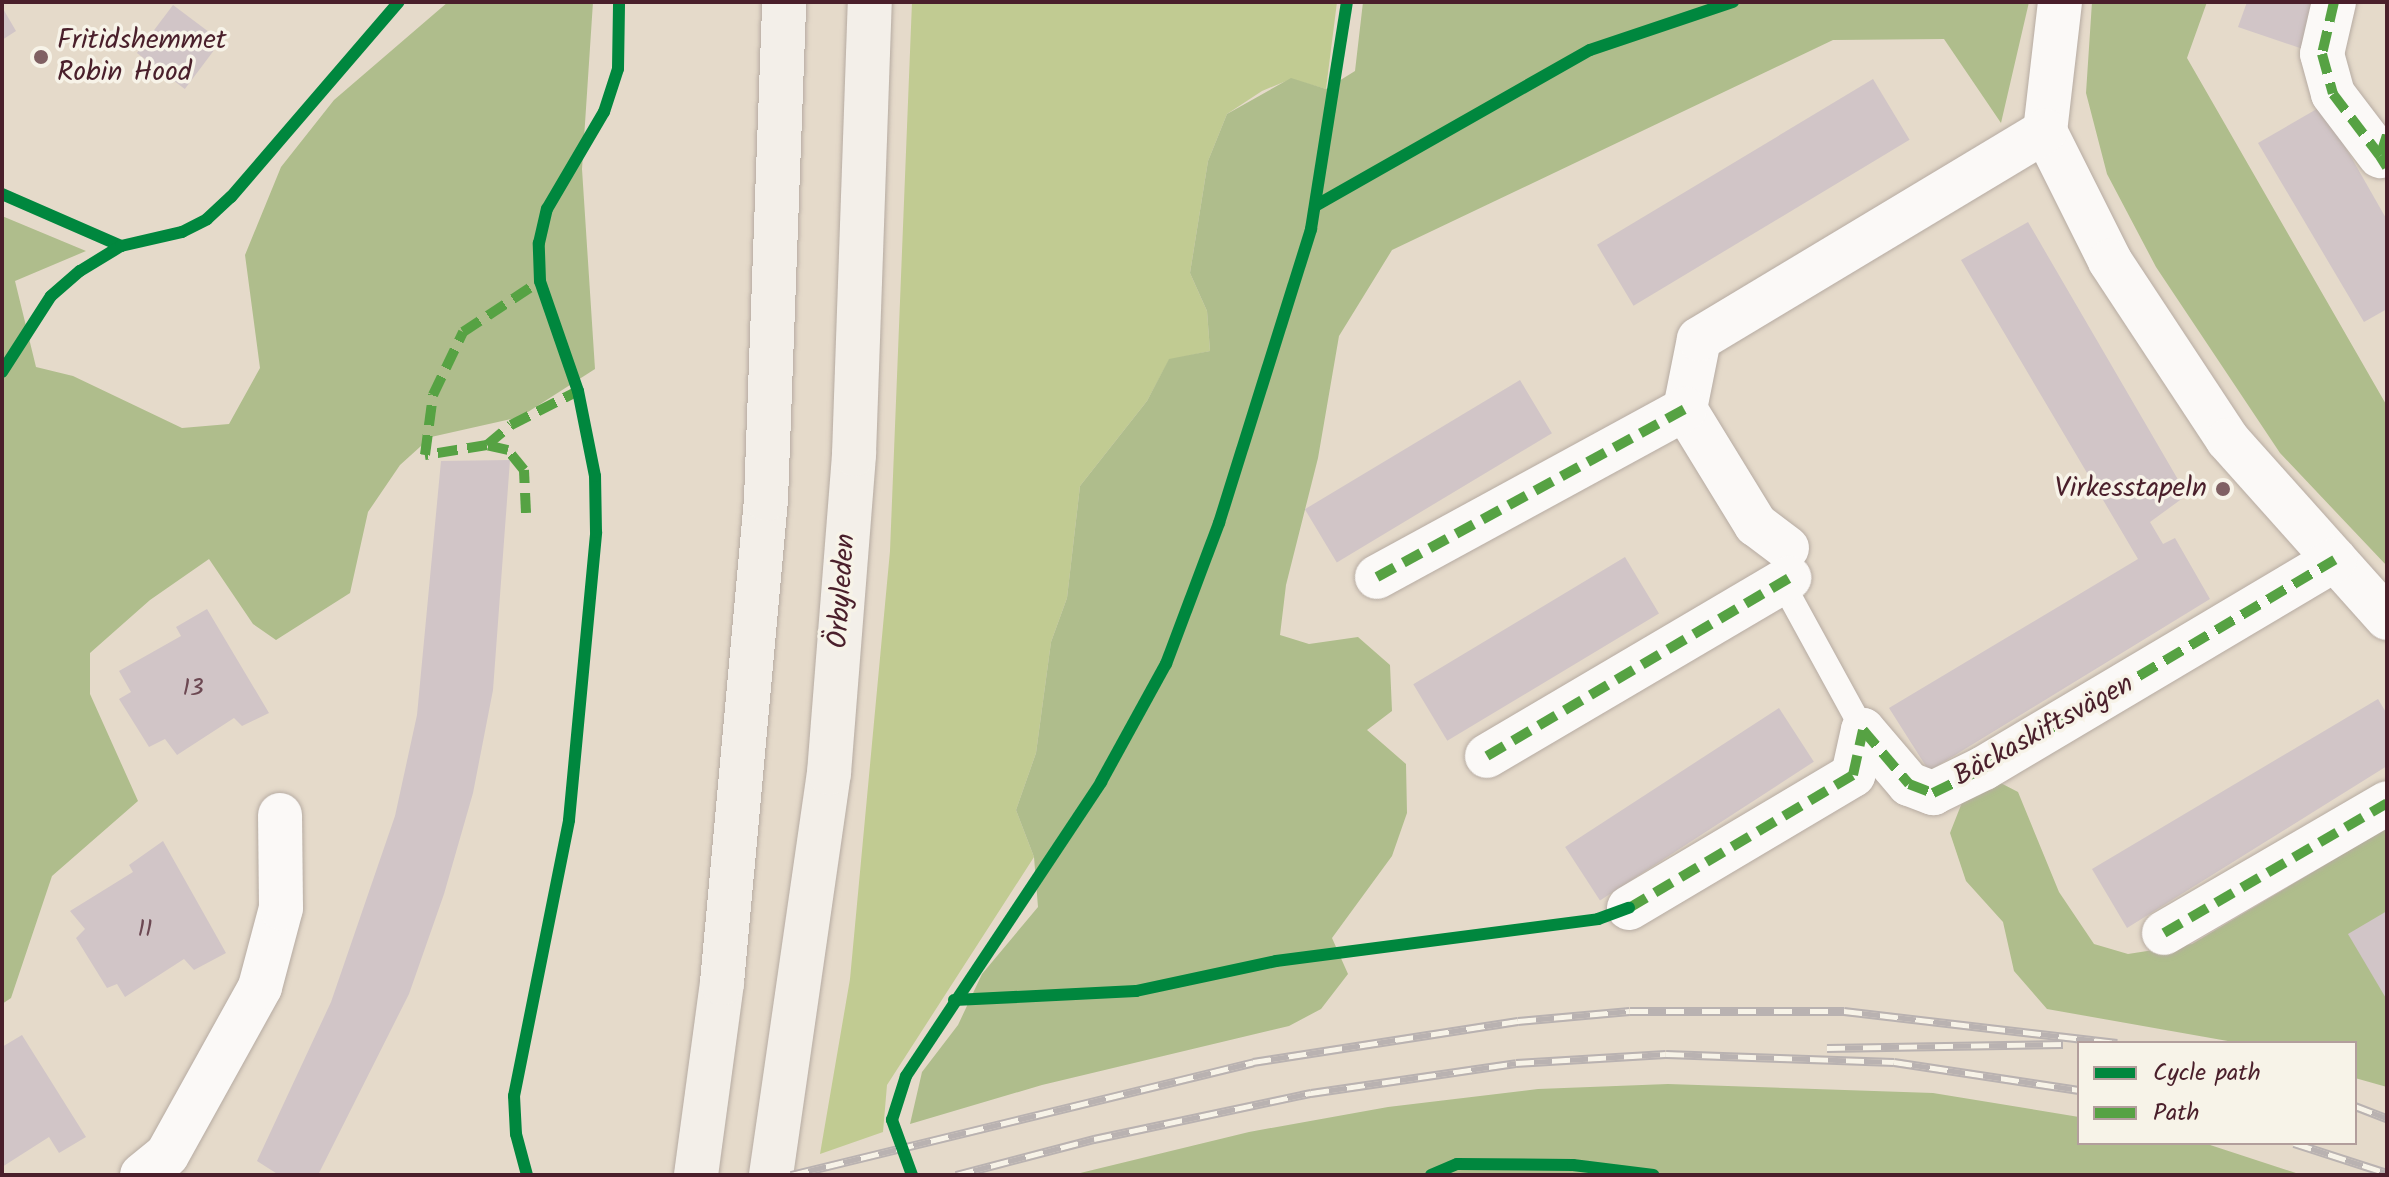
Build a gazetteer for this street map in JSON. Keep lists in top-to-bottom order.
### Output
{
  "streets": {
    "main road": ["Örbyleden"],
    "street": ["Bäckaskiftsvägen"]
  },
  "places": ["Fritidshemmet Robin Hood", "Virkesstapeln"],
  "house_numbers": ["13", "11"],
  "legend": ["Cycle path", "Path"]
}
